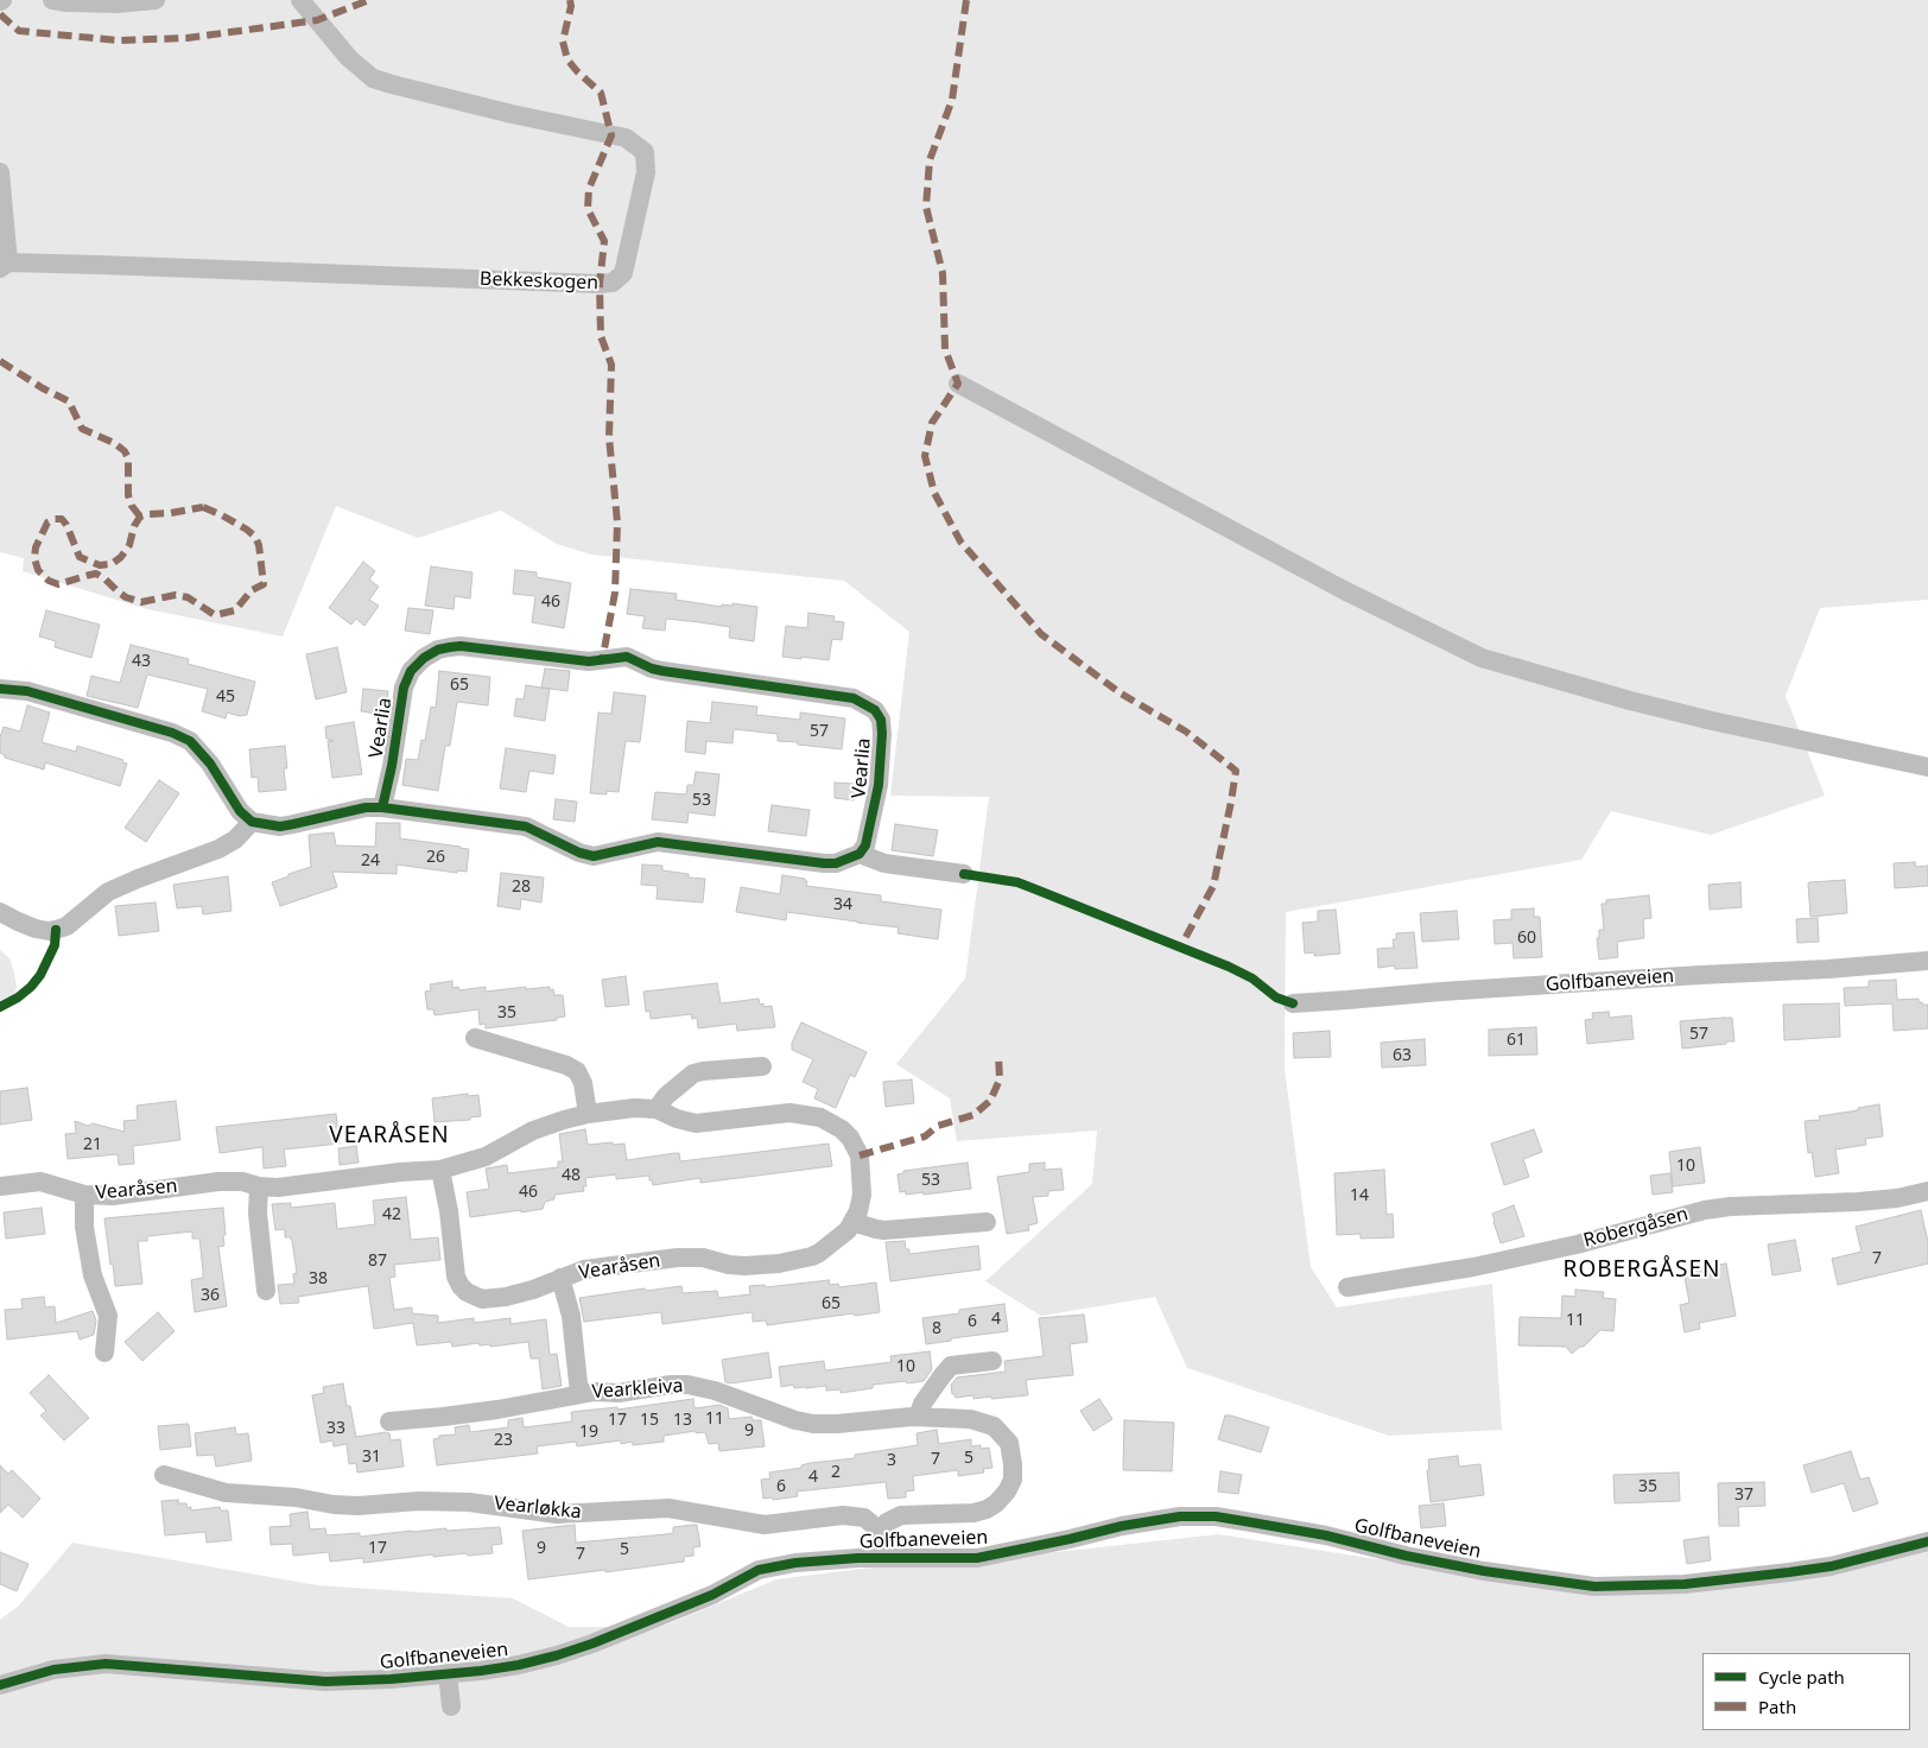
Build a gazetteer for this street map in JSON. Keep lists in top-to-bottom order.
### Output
{
  "streets": {
    "street": [
      "Bekkeskogen",
      "Vearlia",
      "Golfbaneveien",
      "Vearåsen",
      "Robergåsen",
      "Vearkleiva",
      "Vearløkka"
    ]
  },
  "crossings": [
    ["Vearkleiva", "Vearløkka"]
  ],
  "districts": ["VEARÅSEN", "ROBERGÅSEN"],
  "house_numbers": [
    "46",
    "43",
    "65",
    "45",
    "57",
    "53",
    "26",
    "24",
    "28",
    "34",
    "60",
    "35",
    "57",
    "61",
    "63",
    "21",
    "10",
    "48",
    "53",
    "46",
    "14",
    "42",
    "7",
    "87",
    "38",
    "36",
    "65",
    "4",
    "11",
    "6",
    "8",
    "10",
    "11",
    "17",
    "15",
    "13",
    "33",
    "9",
    "19",
    "23",
    "31",
    "5",
    "7",
    "3",
    "2",
    "4",
    "6",
    "35",
    "37",
    "17",
    "9",
    "5",
    "7"
  ],
  "legend": ["Cycle path", "Path"]
}
